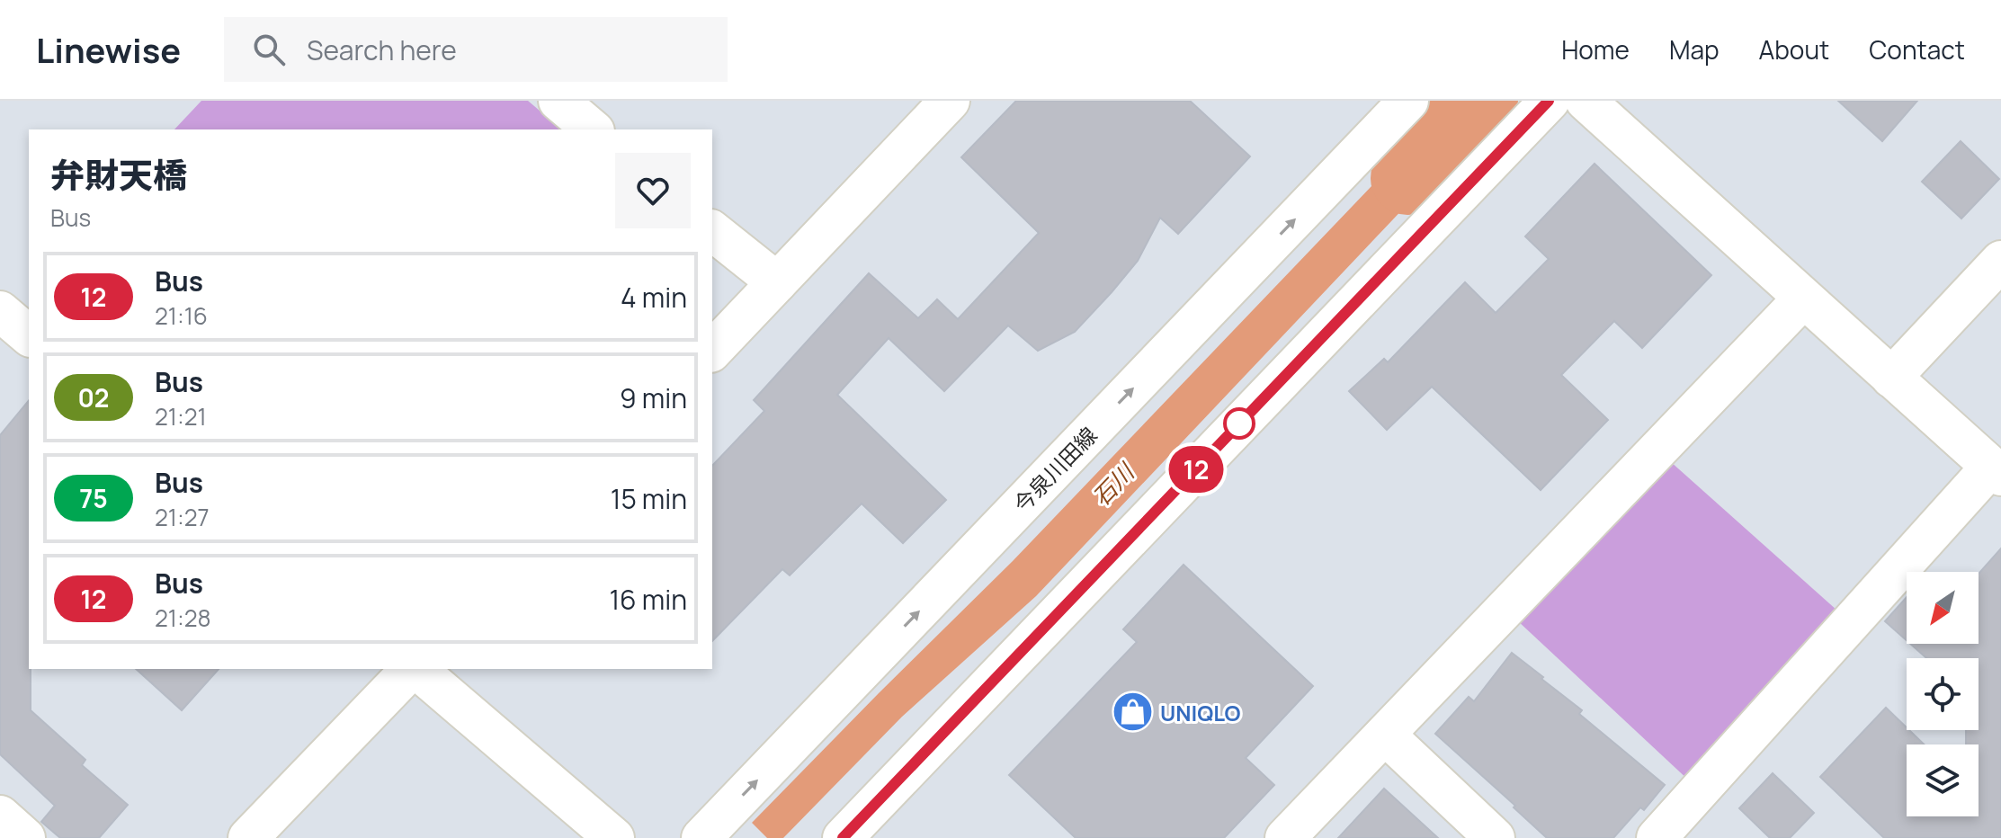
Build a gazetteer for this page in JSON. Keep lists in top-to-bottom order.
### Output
{
  "streets": {
    "street": ["今泉川田線"]
  },
  "water": ["石川"],
  "places": {
    "shop": ["UNIQLO"]
  },
  "lines": ["bus line 12"],
  "north": "bottom left",
  "page": {
    "header": "Linewise",
    "search": "Search here",
    "nav": [
      "Home",
      "Map",
      "About",
      "Contact"
    ],
    "on_map": "12",
    "heading": ["弁財天橋", "Bus"],
    "list": [
      {
        "mark": "12",
        "name": "Bus",
        "note": "21:16",
        "value": "4 min"
      },
      {
        "mark": "02",
        "name": "Bus",
        "note": "21:21",
        "value": "9 min"
      },
      {
        "mark": "75",
        "name": "Bus",
        "note": "21:27",
        "value": "15 min"
      },
      {
        "mark": "12",
        "name": "Bus",
        "note": "21:28",
        "value": "16 min"
      }
    ]
  }
}
